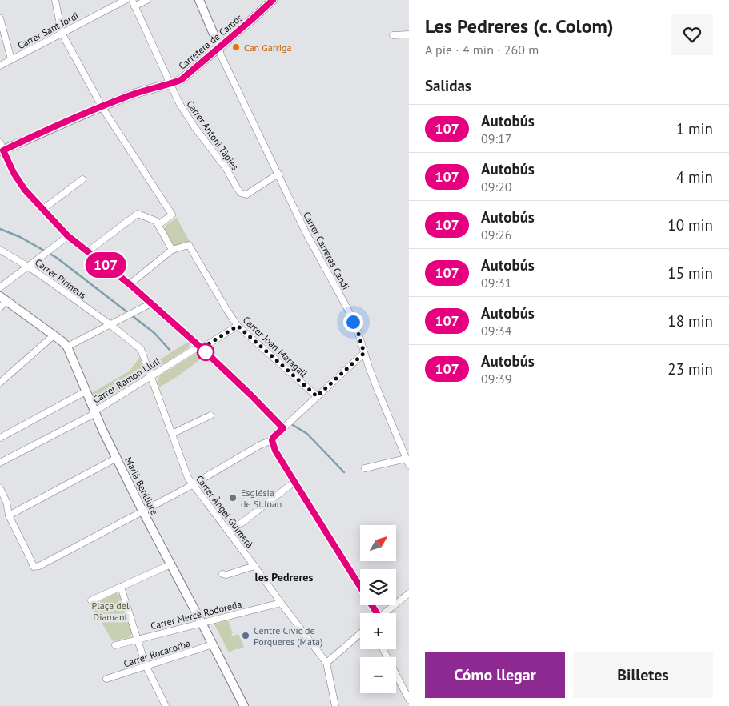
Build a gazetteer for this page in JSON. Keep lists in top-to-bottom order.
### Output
{
  "streets": {
    "street": [
      "Carrer Sant Jordi",
      "Carretera de Camós",
      "Carrer Antoni Tàpies",
      "Carrer Carreras Candi",
      "Carrer Pirineus",
      "Carrer Joan Maragall",
      "Carrer Ramon Llull",
      "Marià Benlliure",
      "Carrer Àngel Guimerà",
      "Carrer Mercè Rodoreda",
      "Carrer Rocacorba"
    ]
  },
  "crossings": [
    ["Carretera de Camós", "Carrer Antoni Tàpies"],
    ["Carretera de Camós", "Carrer Carreras Candi"],
    ["Carrer Antoni Tàpies", "Carrer Carreras Candi"],
    ["Carrer Pirineus", "Carrer Àngel Guimerà"],
    ["Carrer Joan Maragall", "Carrer Ramon Llull"],
    ["Carrer Ramon Llull", "Marià Benlliure"],
    ["Carrer Ramon Llull", "Carrer Àngel Guimerà"],
    ["Marià Benlliure", "Carrer Mercè Rodoreda"],
    ["Marià Benlliure", "Carrer Rocacorba"],
    ["Carrer Àngel Guimerà", "Carrer Mercè Rodoreda"]
  ],
  "districts": ["les Pedreres"],
  "parks": ["Plaça del Diamant"],
  "places": ["Can Garriga", "Església de St.Joan", "Centre Cívic de Porqueres (Mata)"],
  "lines": ["bus line 107"],
  "north": "top right",
  "page": {
    "on_map": "107",
    "heading": [
      ["Les Pedreres (c. Colom)", "A pie · 4 min · 260 m"],
      "Salidas"
    ],
    "list": [
      {
        "mark": "107",
        "name": "Autobús",
        "note": "09:17",
        "value": "1 min"
      },
      {
        "mark": "107",
        "name": "Autobús",
        "note": "09:20",
        "value": "4 min"
      },
      {
        "mark": "107",
        "name": "Autobús",
        "note": "09:26",
        "value": "10 min"
      },
      {
        "mark": "107",
        "name": "Autobús",
        "note": "09:31",
        "value": "15 min"
      },
      {
        "mark": "107",
        "name": "Autobús",
        "note": "09:34",
        "value": "18 min"
      },
      {
        "mark": "107",
        "name": "Autobús",
        "note": "09:39",
        "value": "23 min"
      }
    ],
    "map_buttons": ["+", "−"],
    "buttons": ["Cómo llegar", "Billetes"]
  }
}
